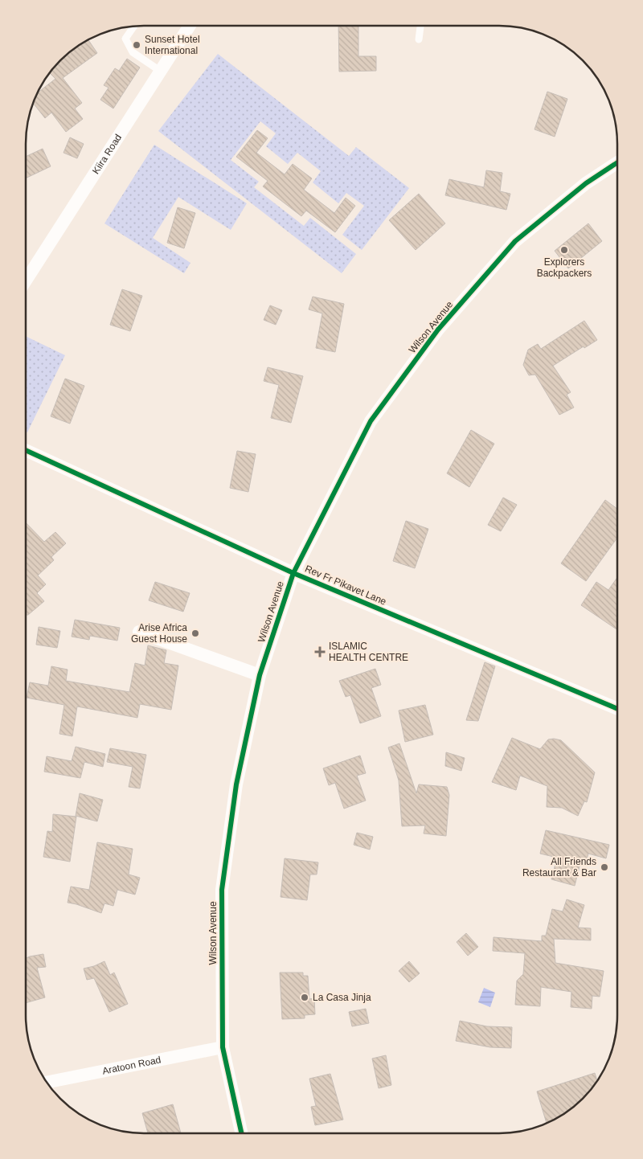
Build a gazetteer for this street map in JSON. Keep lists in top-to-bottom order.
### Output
{
  "streets": {
    "street": [
      "Kiira Road",
      "Wilson Avenue",
      "Rev Fr Pikavet Lane",
      "Aratoon Road"
    ]
  },
  "crossings": [
    ["Wilson Avenue", "Rev Fr Pikavet Lane"],
    ["Wilson Avenue", "Aratoon Road"]
  ],
  "places": {
    "other": [
      "Sunset Hotel International",
      "Explorers Backpackers",
      "Arise Africa Guest House",
      "All Friends Restaurant & Bar",
      "La Casa Jinja"
    ],
    "health": ["ISLAMIC HEALTH CENTRE"]
  }
}
